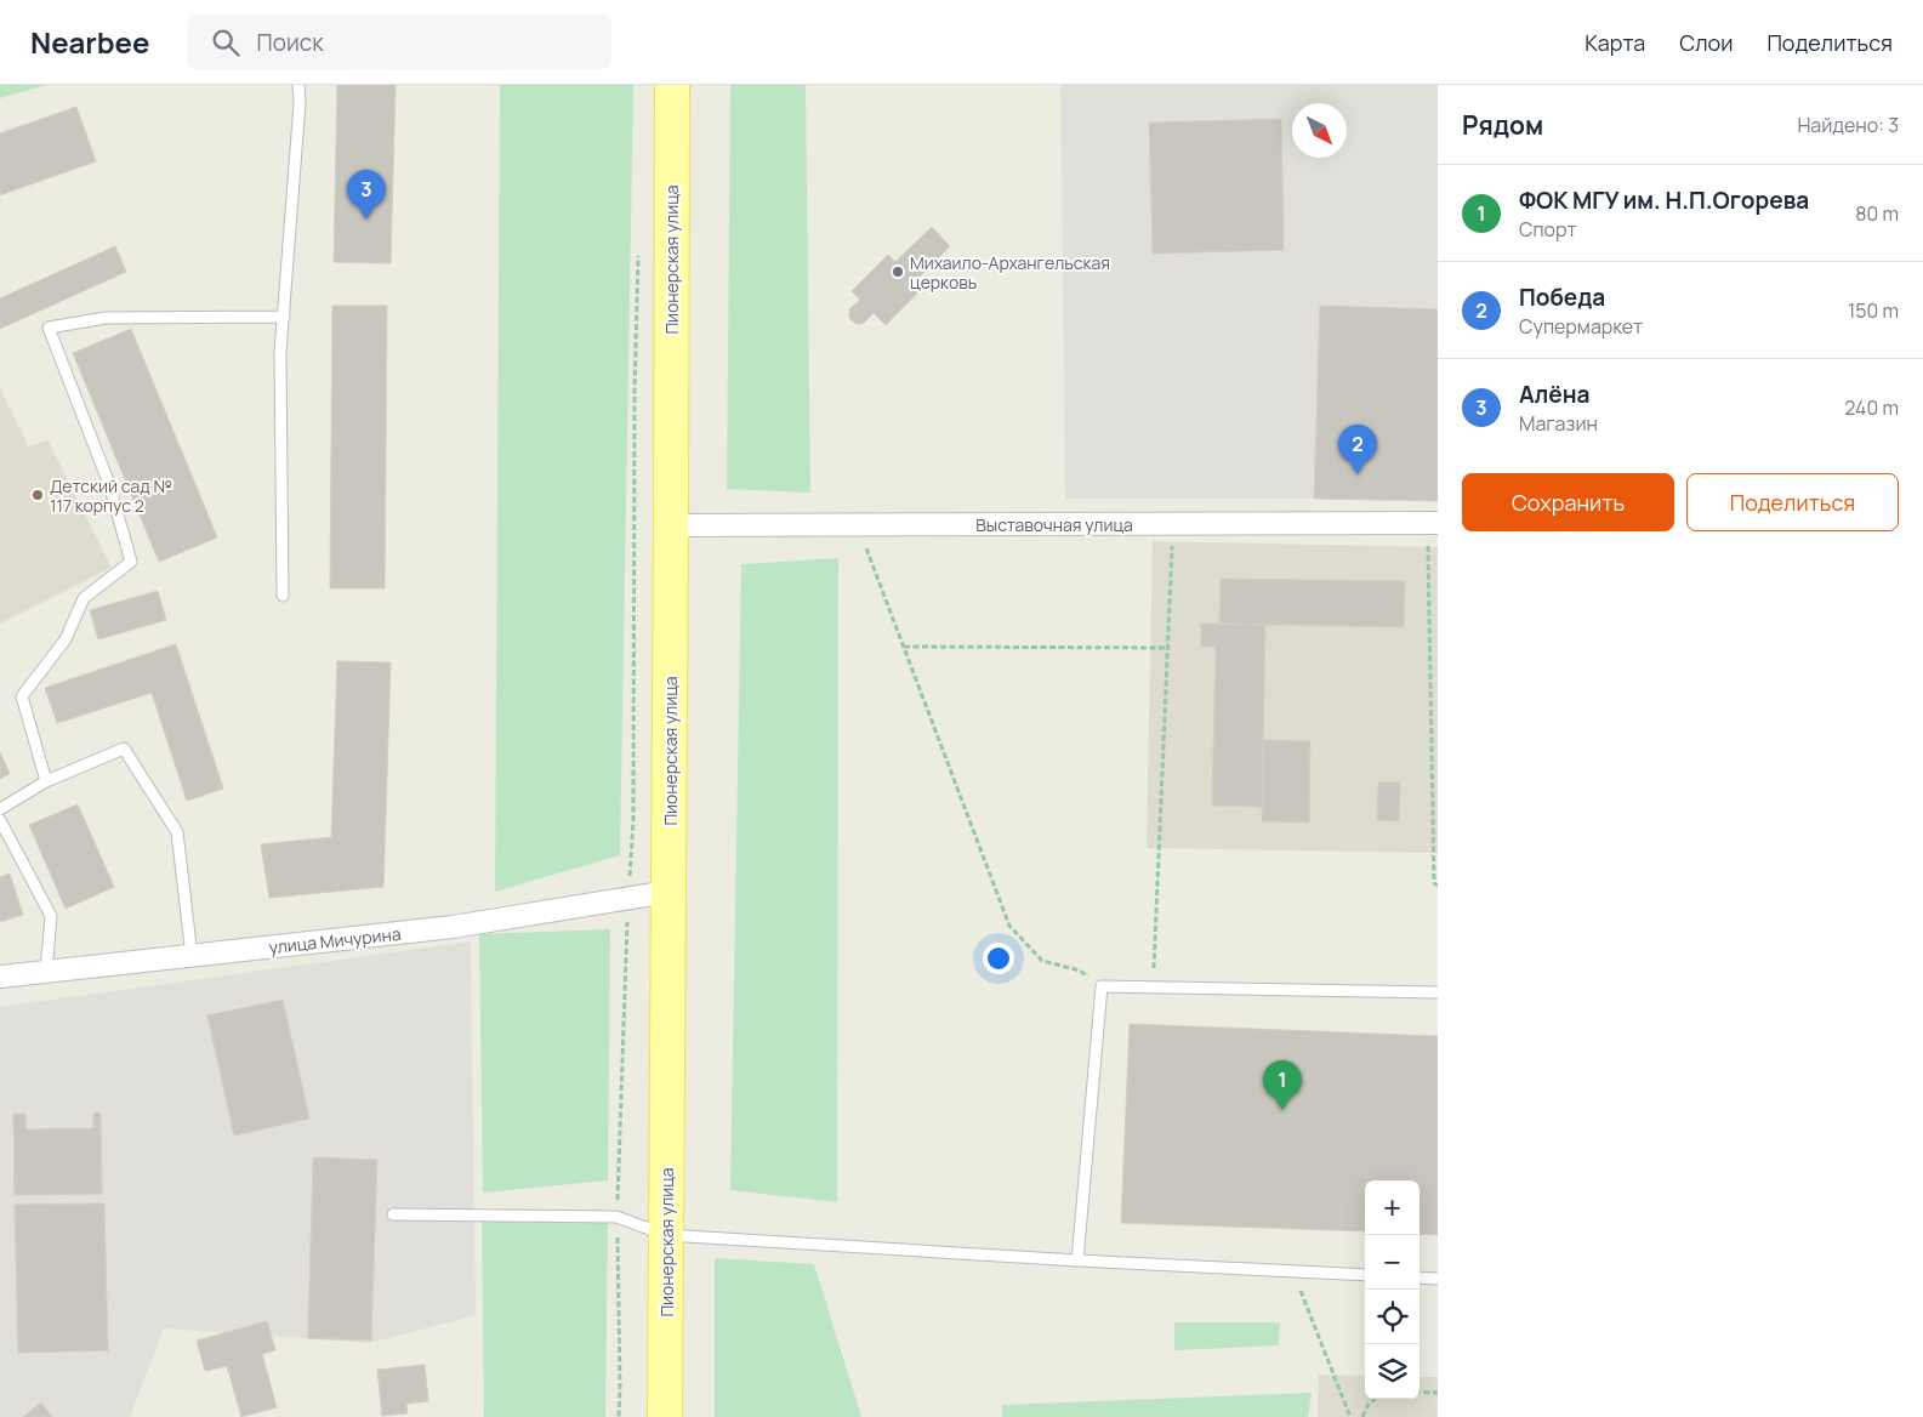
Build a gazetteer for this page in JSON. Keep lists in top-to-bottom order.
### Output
{
  "streets": {
    "main road": ["Пионерская улица"],
    "street": ["Выставочная улица", "улица Мичурина"]
  },
  "crossings": [
    ["Пионерская улица", "Выставочная улица"],
    ["Пионерская улица", "улица Мичурина"]
  ],
  "places": ["Михаило-Архангельская церковь", "Детский сад № 117 корпус 2"],
  "north": "bottom right",
  "page": {
    "header": "Nearbee",
    "search": "Поиск",
    "nav": ["Карта", "Слои", "Поделиться"],
    "heading": ["Рядом", "Найдено: 3"],
    "list": [
      {
        "mark": "1",
        "name": "ФОК МГУ им. Н.П.Огорева",
        "note": "Спорт",
        "value": "80 m"
      },
      {
        "mark": "2",
        "name": "Победа",
        "note": "Супермаркет",
        "value": "150 m"
      },
      {
        "mark": "3",
        "name": "Алёна",
        "note": "Магазин",
        "value": "240 m"
      }
    ],
    "pins": ["3", "2", "1"],
    "buttons": ["Сохранить", "Поделиться"],
    "map_buttons": ["+", "−"]
  }
}
